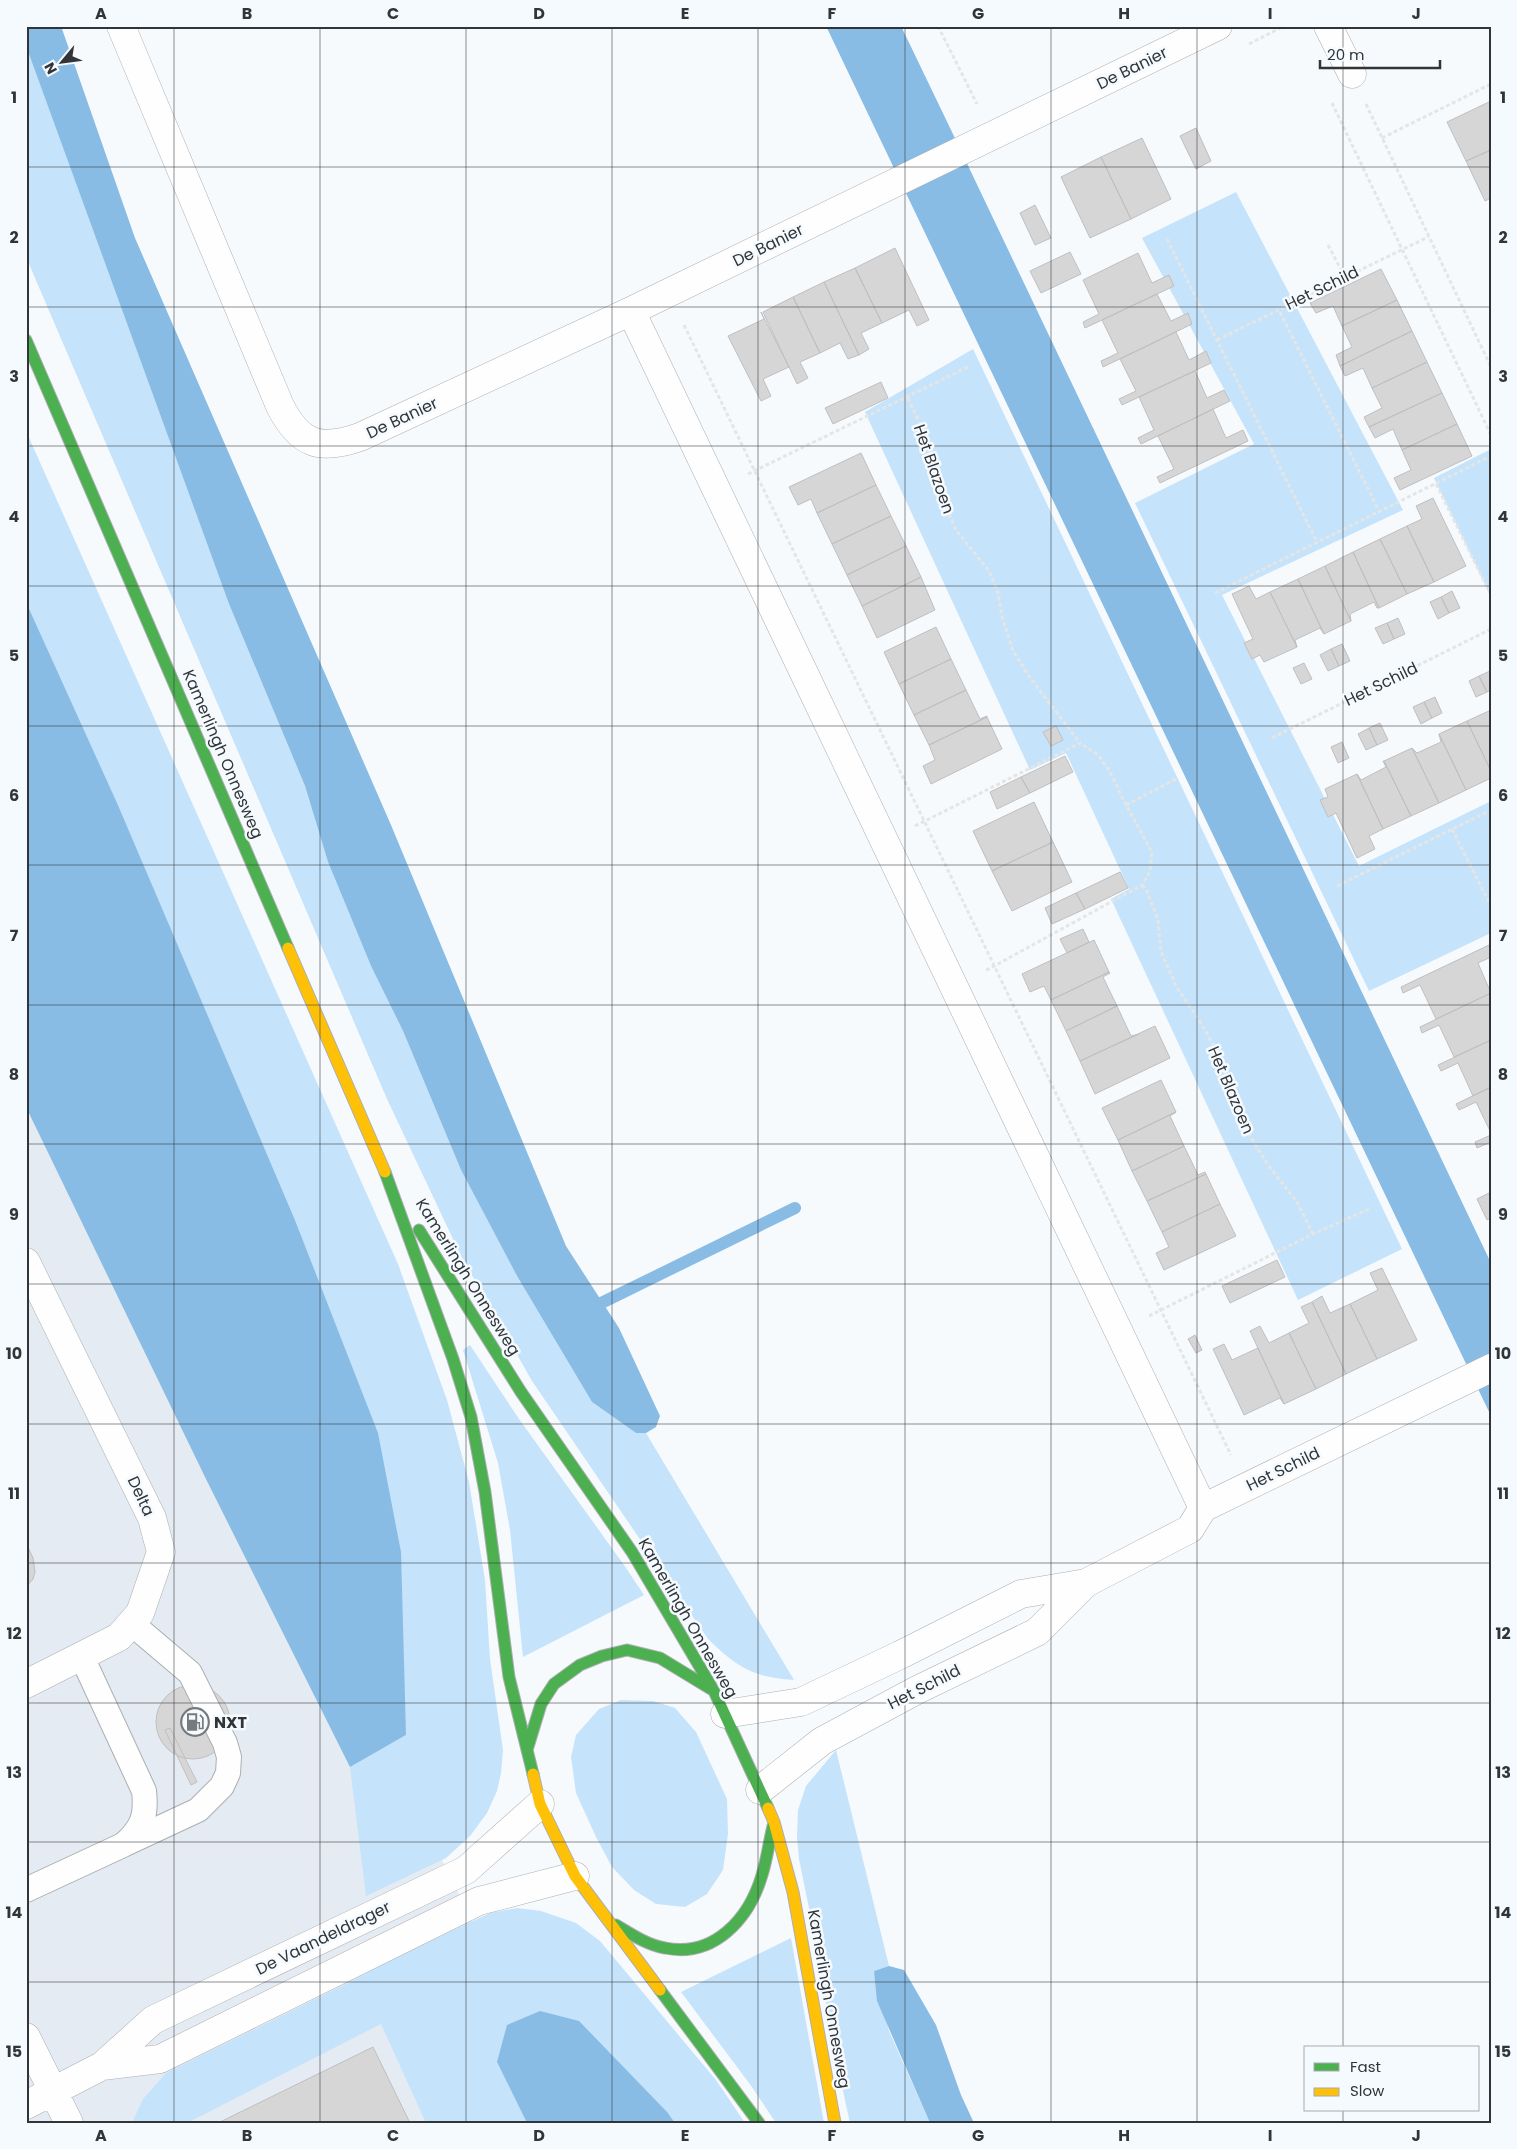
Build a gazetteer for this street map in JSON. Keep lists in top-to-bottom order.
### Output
{
  "streets": {
    "main road": ["Kamerlingh Onnesweg"],
    "street": [
      "De Banier",
      "Het Schild",
      "Delta",
      "De Vaandeldrager"
    ],
    "path": ["Het Blazoen"]
  },
  "crossings": [
    ["Het Schild", "Kamerlingh Onnesweg"],
    ["Kamerlingh Onnesweg", "De Vaandeldrager"]
  ],
  "places": {
    "fuel station": ["NXT"]
  },
  "legend": ["Fast", "Slow"],
  "scale_bar": "20 m",
  "north": "bottom left",
  "grid": {
    "columns": [
      "A",
      "B",
      "C",
      "D",
      "E",
      "F",
      "G",
      "H",
      "I",
      "J"
    ],
    "rows": [
      "1",
      "2",
      "3",
      "4",
      "5",
      "6",
      "7",
      "8",
      "9",
      "10",
      "11",
      "12",
      "13",
      "14",
      "15"
    ]
  }
}
